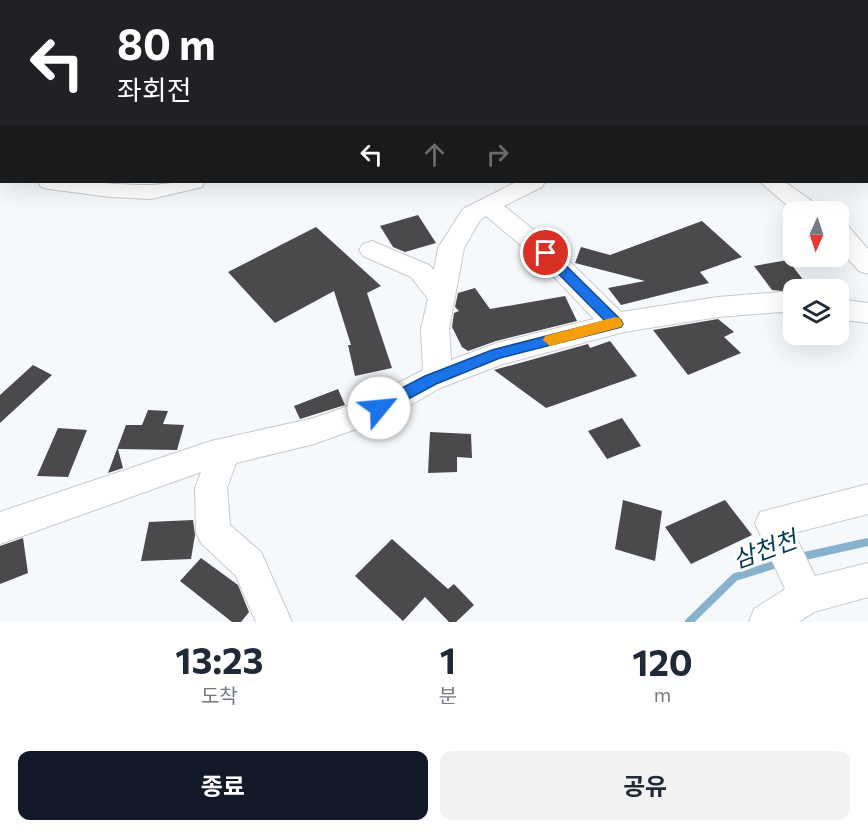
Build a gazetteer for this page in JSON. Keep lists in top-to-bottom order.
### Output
{
  "water": ["삼천천"],
  "north": "bottom",
  "page": {
    "turn": ["80 m", "좌회전"],
    "eta": [
      "13:23",
      "도착",
      "1",
      "분",
      "120",
      "m"
    ],
    "buttons": ["종료", "공유"]
  }
}
